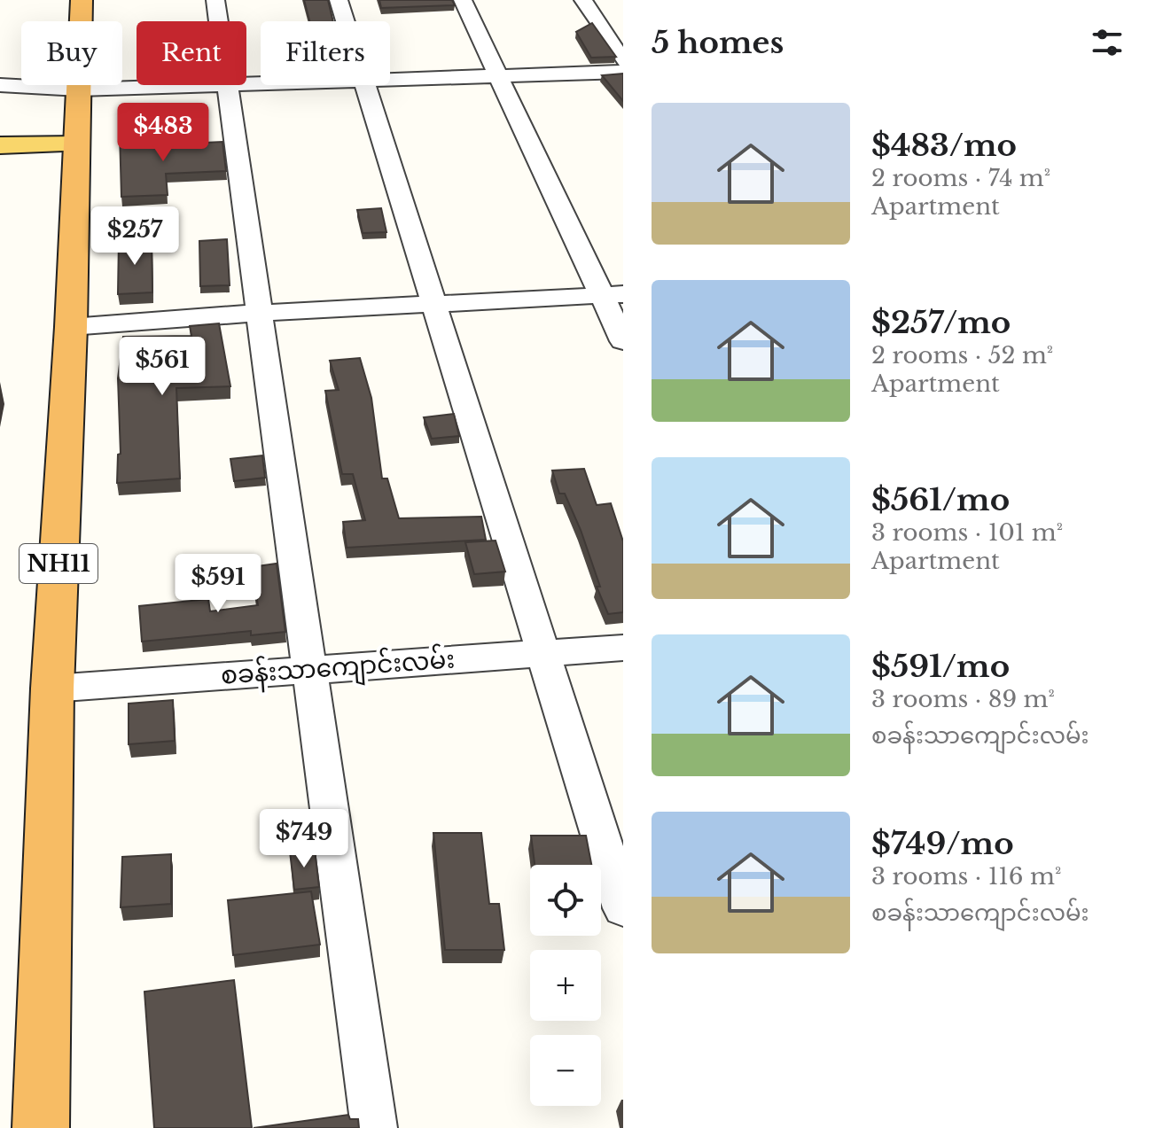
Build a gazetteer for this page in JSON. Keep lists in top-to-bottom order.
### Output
{
  "streets": {
    "highway": ["NH11"],
    "street": ["စခန်းသာကျောင်းလမ်း"]
  },
  "crossings": [
    ["NH11", "စခန်းသာကျောင်းလမ်း"]
  ],
  "page": {
    "heading": "5 homes",
    "chip": ["Buy", "Rent", "Filters"],
    "list": [
      {
        "name": "$483/mo",
        "note": "2 rooms · 74 m² · Apartment"
      },
      {
        "name": "$257/mo",
        "note": "2 rooms · 52 m² · Apartment"
      },
      {
        "name": "$561/mo",
        "note": "3 rooms · 101 m² · Apartment"
      },
      {
        "name": "$591/mo",
        "note": "3 rooms · 89 m² · စခန်းသာကျောင်းလမ်း"
      },
      {
        "name": "$749/mo",
        "note": "3 rooms · 116 m² · စခန်းသာကျောင်းလမ်း"
      }
    ],
    "price": [
      "$483",
      "$257",
      "$561",
      "$591",
      "$749"
    ],
    "map_buttons": ["+", "−"]
  }
}
